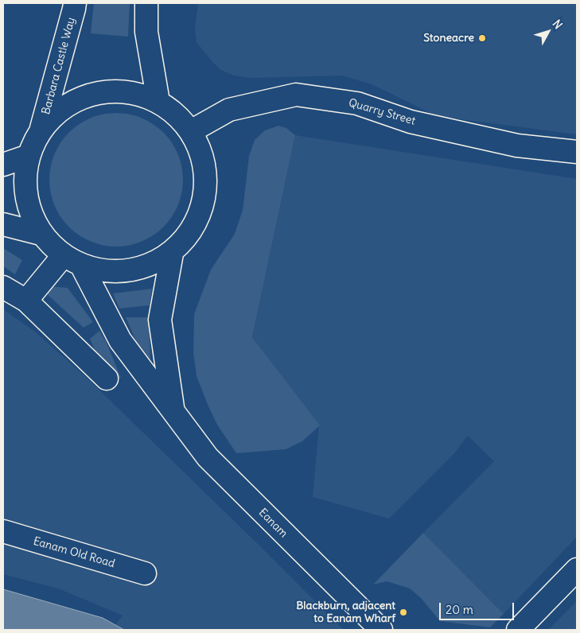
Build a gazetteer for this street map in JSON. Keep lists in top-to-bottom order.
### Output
{
  "streets": {
    "main road": [
      "Barbara Castle Way",
      "Quarry Street",
      "Eanam",
      "Eanam Old Road"
    ]
  },
  "places": ["Stoneacre", "Blackburn, adjacent to Eanam Wharf"],
  "scale_bar": "20 m",
  "north": "top right"
}
